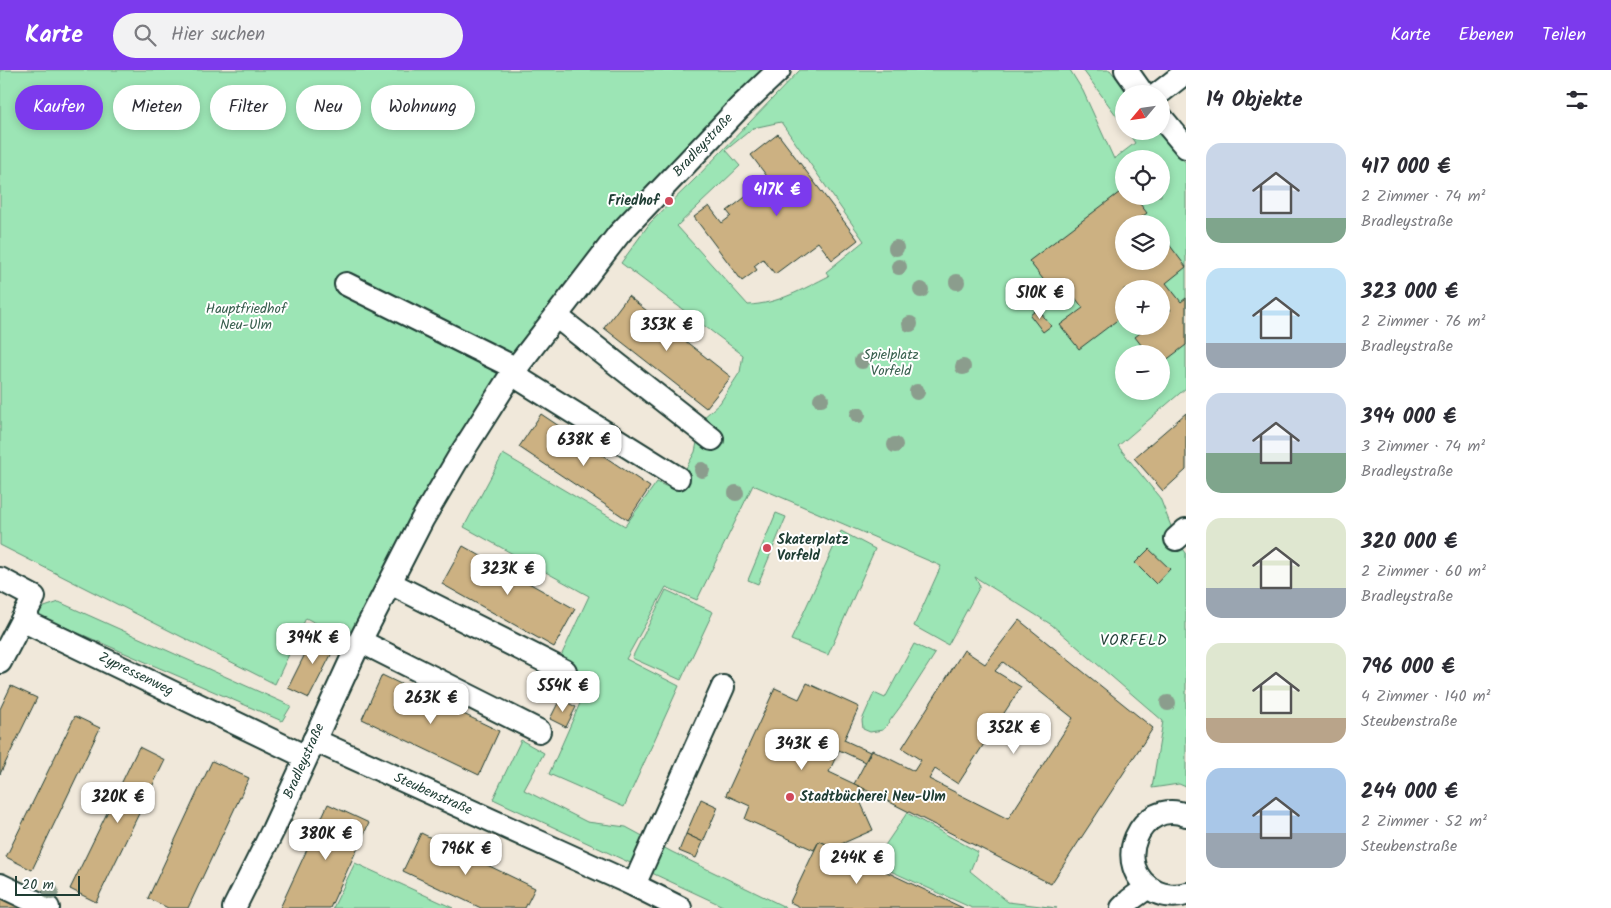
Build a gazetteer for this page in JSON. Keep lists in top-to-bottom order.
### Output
{
  "streets": {
    "street": ["Bradleystraße", "Zypressenweg", "Steubenstraße"]
  },
  "crossings": [
    ["Bradleystraße", "Zypressenweg"],
    ["Bradleystraße", "Steubenstraße"],
    ["Zypressenweg", "Steubenstraße"]
  ],
  "districts": ["VORFELD"],
  "parks": ["Hauptfriedhof Neu-Ulm", "Spielplatz Vorfeld"],
  "places": ["Friedhof", "Skaterplatz Vorfeld", "Stadtbücherei Neu-Ulm"],
  "scale_bar": "20 m",
  "north": "bottom left",
  "page": {
    "header": "Karte",
    "search": "Hier suchen",
    "nav": ["Karte", "Ebenen", "Teilen"],
    "heading": "14 Objekte",
    "map_buttons": ["+", "−"],
    "chip": [
      "Kaufen",
      "Mieten",
      "Filter",
      "Neu",
      "Wohnung"
    ],
    "list": [
      {
        "name": "417 000 €",
        "note": "2 Zimmer · 74 m² · Bradleystraße"
      },
      {
        "name": "323 000 €",
        "note": "2 Zimmer · 76 m² · Bradleystraße"
      },
      {
        "name": "394 000 €",
        "note": "3 Zimmer · 74 m² · Bradleystraße"
      },
      {
        "name": "320 000 €",
        "note": "2 Zimmer · 60 m² · Bradleystraße"
      },
      {
        "name": "796 000 €",
        "note": "4 Zimmer · 140 m² · Steubenstraße"
      },
      {
        "name": "244 000 €",
        "note": "2 Zimmer · 52 m² · Steubenstraße"
      }
    ],
    "price": [
      "417K €",
      "510K €",
      "353K €",
      "638K €",
      "323K €",
      "394K €",
      "554K €",
      "263K €",
      "352K €",
      "343K €",
      "320K €",
      "380K €",
      "796K €",
      "244K €"
    ],
    "scale": "20 m"
  }
}
